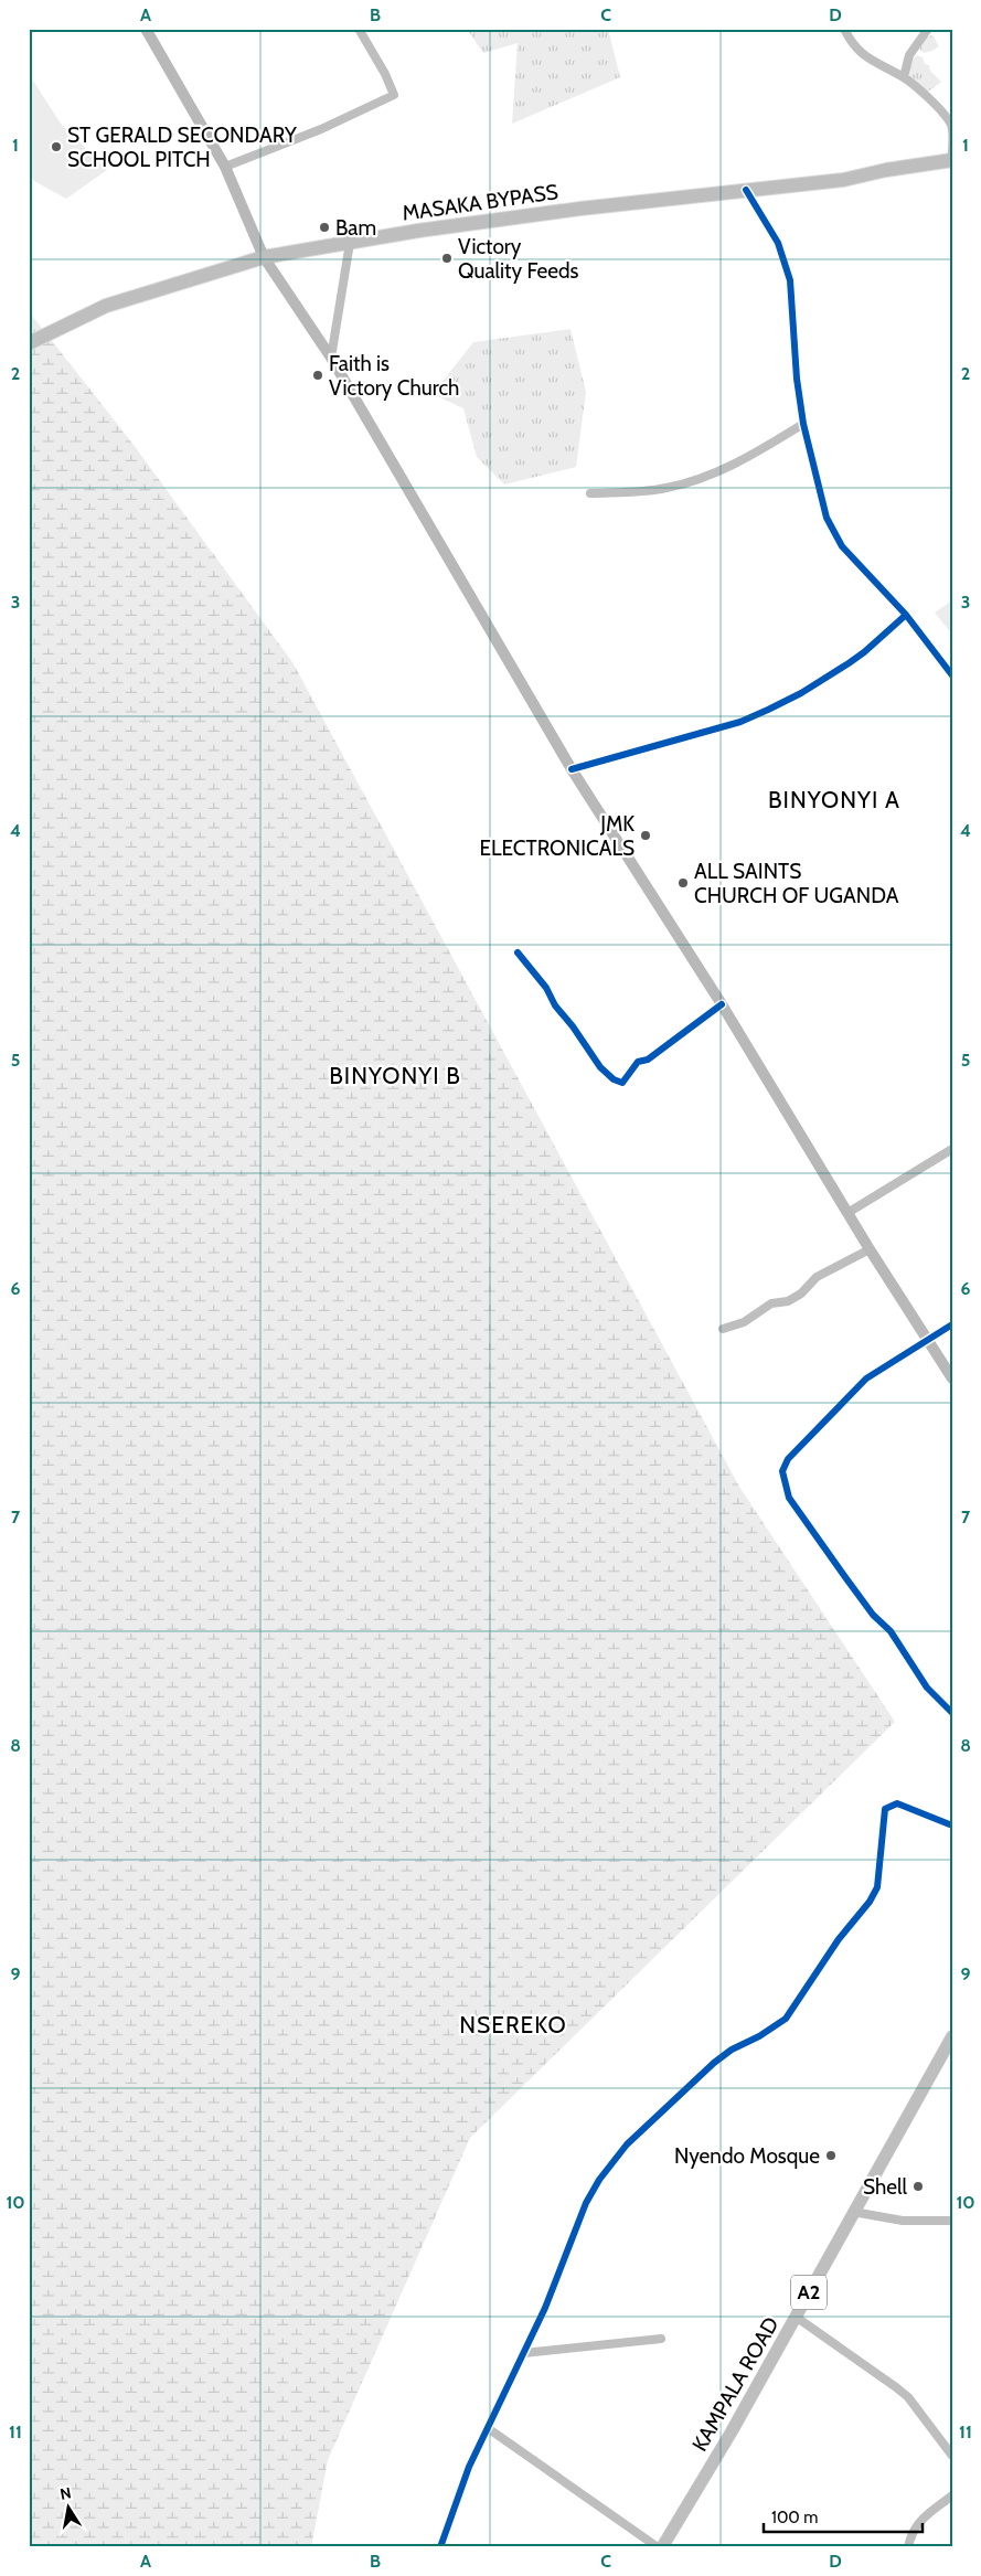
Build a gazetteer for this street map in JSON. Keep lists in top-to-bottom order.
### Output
{
  "streets": {
    "highway": ["MASAKA BYPASS"],
    "main road": ["A2", "KAMPALA ROAD"]
  },
  "districts": ["BINYONYI A", "BINYONYI B", "NSEREKO"],
  "places": [
    "ST GERALD SECONDARY SCHOOL PITCH",
    "Bam",
    "Victory Quality Feeds",
    "Faith is Victory Church",
    "JMK ELECTRONICALS",
    "ALL SAINTS CHURCH OF UGANDA",
    "Nyendo Mosque",
    "Shell"
  ],
  "scale_bar": "100 m",
  "north": "top",
  "grid": {
    "columns": [
      "A",
      "B",
      "C",
      "D"
    ],
    "rows": [
      "1",
      "2",
      "3",
      "4",
      "5",
      "6",
      "7",
      "8",
      "9",
      "10",
      "11"
    ]
  }
}
